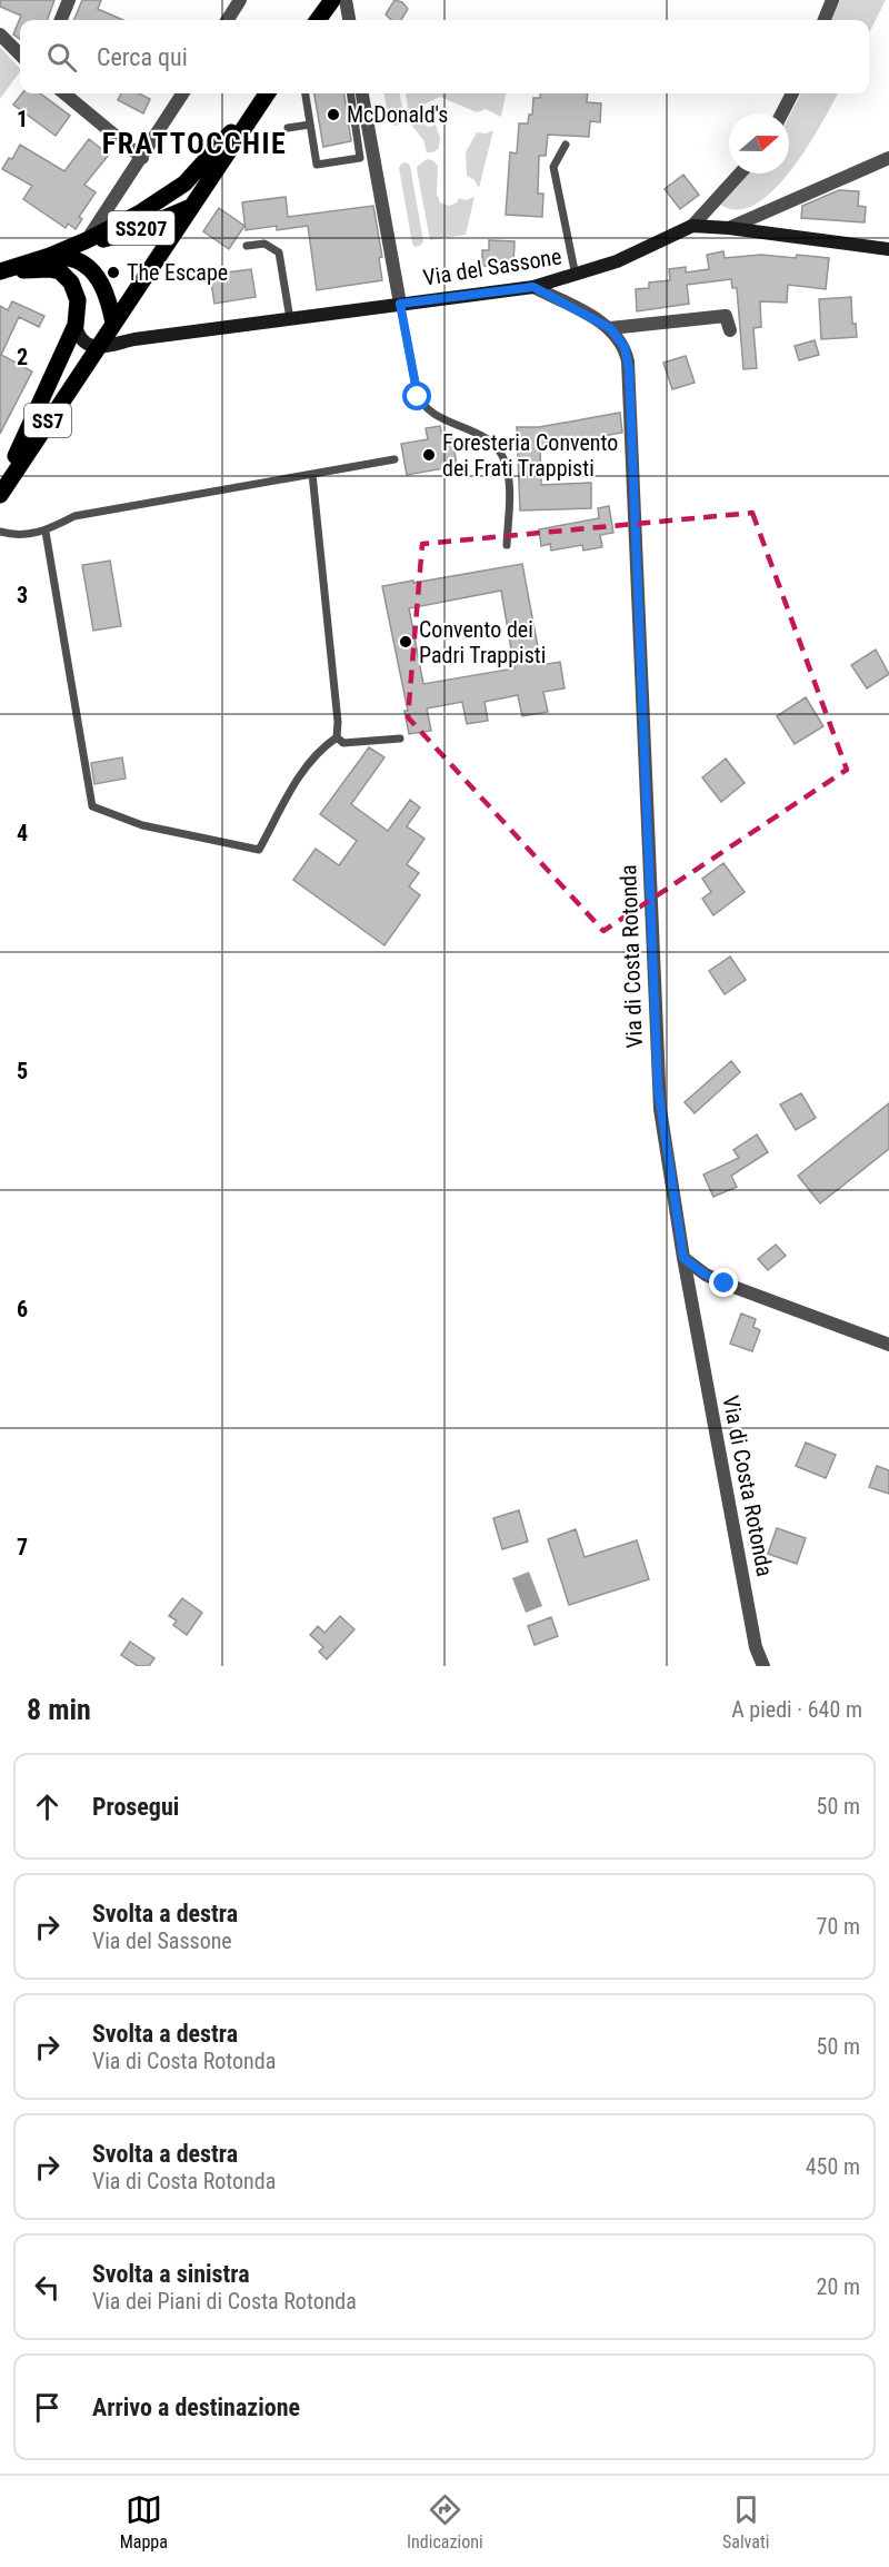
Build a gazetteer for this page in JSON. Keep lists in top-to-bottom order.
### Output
{
  "streets": {
    "main road": ["SS207", "Via del Sassone", "SS7"],
    "street": ["Via di Costa Rotonda"]
  },
  "crossings": [
    ["SS207", "SS7"],
    ["Via del Sassone", "SS7"]
  ],
  "districts": ["FRATTOCCHIE"],
  "places": [
    "McDonald's",
    "The Escape",
    "Foresteria Convento dei Frati Trappisti",
    "Convento dei Padri Trappisti"
  ],
  "north": "right",
  "page": {
    "search": "Cerca qui",
    "heading": ["8 min", "A piedi · 640 m"],
    "list": [
      ["Prosegui", "50 m"],
      ["Svolta a destra", "Via del Sassone", "70 m"],
      ["Svolta a destra", "Via di Costa Rotonda", "50 m"],
      ["Svolta a destra", "Via di Costa Rotonda", "450 m"],
      ["Svolta a sinistra", "Via dei Piani di Costa Rotonda", "20 m"],
      "Arrivo a destinazione"
    ],
    "nav": ["Mappa", "Indicazioni", "Salvati"]
  },
  "grid": {
    "rows": [
      "1",
      "2",
      "3",
      "4",
      "5",
      "6",
      "7"
    ]
  }
}
